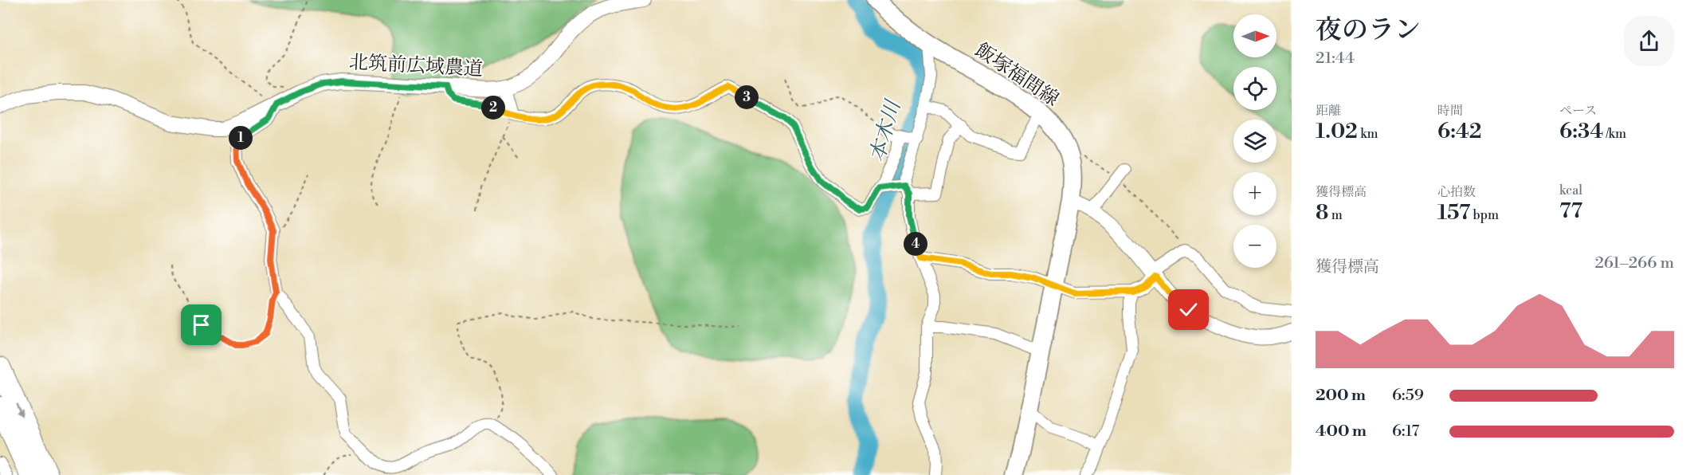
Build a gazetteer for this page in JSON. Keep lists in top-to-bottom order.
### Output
{
  "streets": {
    "main road": ["飯塚福間線"],
    "street": ["北筑前広域農道"]
  },
  "water": ["本木川"],
  "north": "right",
  "page": {
    "heading": ["夜のラン", "21:44"],
    "map_buttons": ["+", "−"],
    "stats": [
      ["距離", "1.02 km"],
      ["時間", "6:42"],
      ["ペース", "6:34 /km"],
      ["獲得標高", "8 m"],
      ["心拍数", "157 bpm"],
      ["kcal", "77"]
    ],
    "pins": [
      "3",
      "2",
      "1",
      "4"
    ],
    "chart": ["獲得標高", "261–266 m"],
    "list": [
      {
        "name": "200 m",
        "note": "6:59"
      },
      {
        "name": "400 m",
        "note": "6:17"
      }
    ]
  }
}
